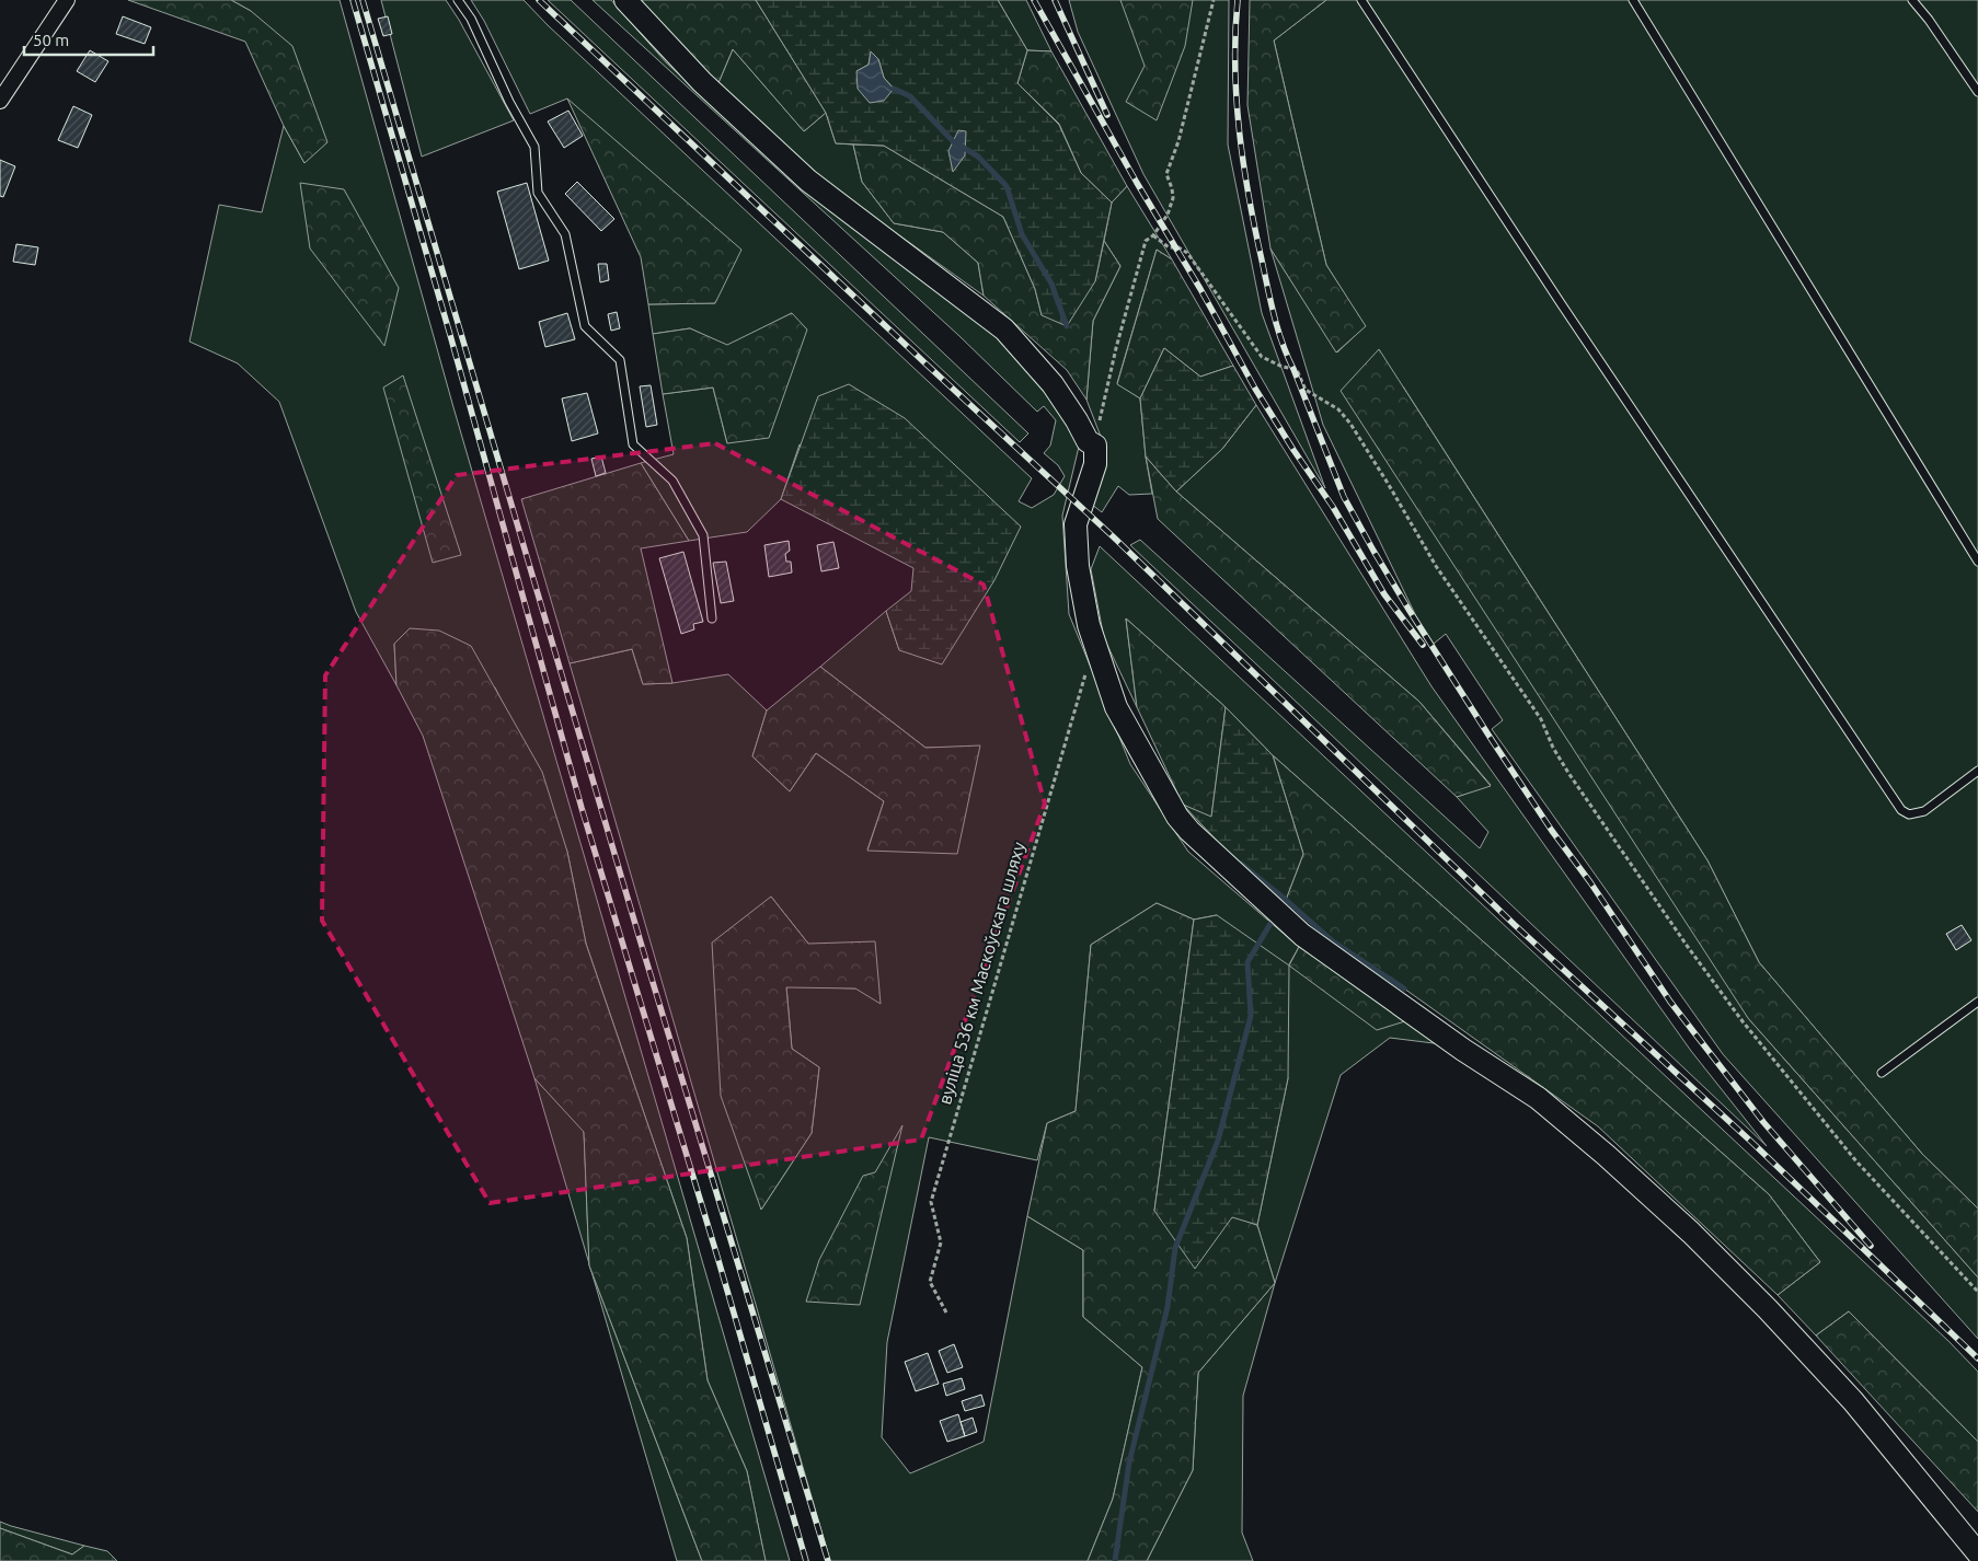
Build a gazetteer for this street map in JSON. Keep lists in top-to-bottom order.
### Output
{
  "streets": {
    "path": ["вуліца 536 км Маскоўскага шляху"]
  },
  "scale_bar": "50 m"
}
